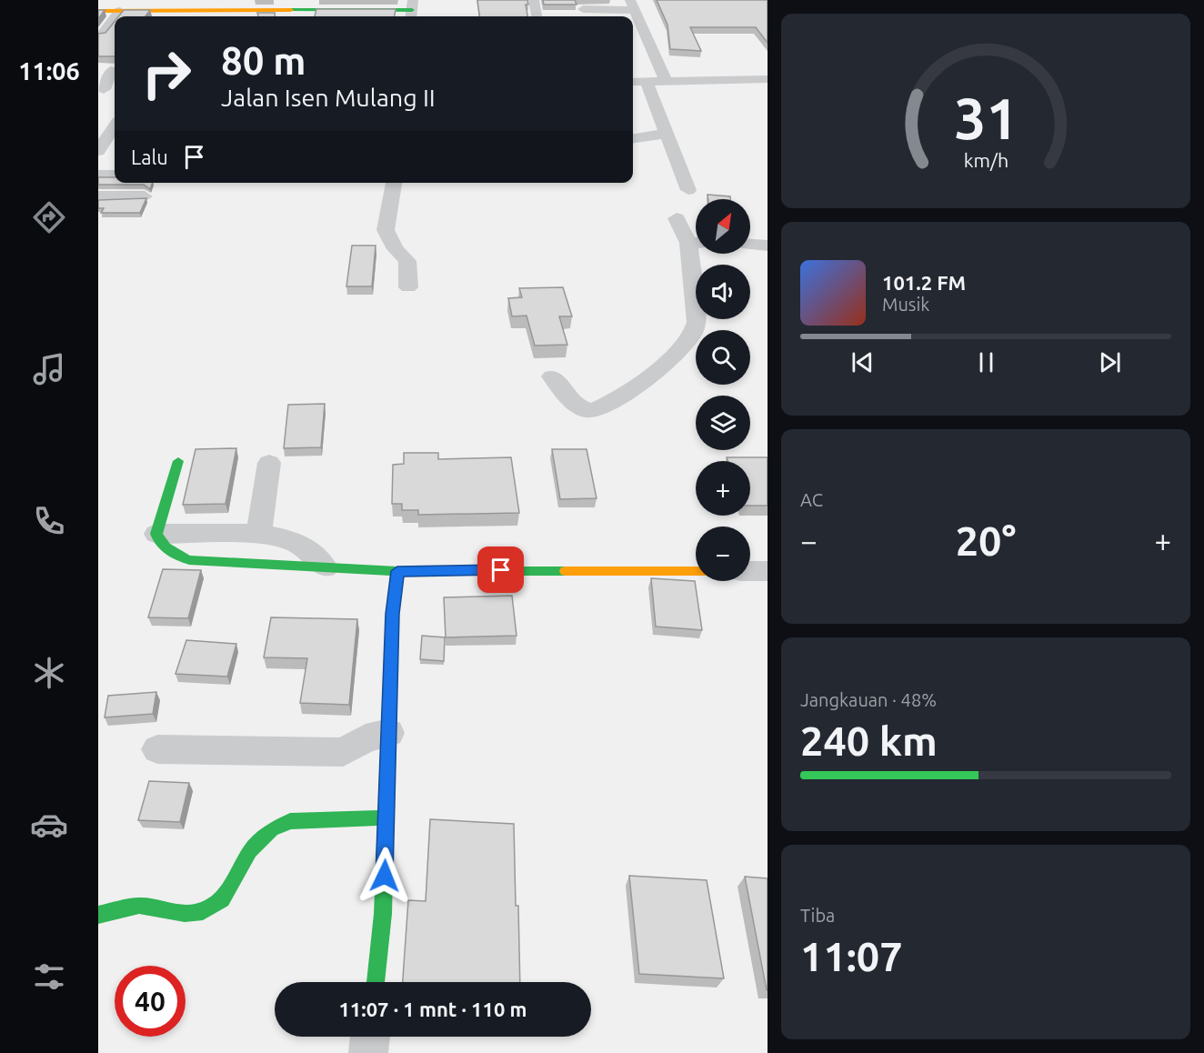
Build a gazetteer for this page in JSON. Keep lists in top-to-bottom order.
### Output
{
  "north": "top right",
  "page": {
    "tabs": "11:06",
    "turn": ["80 m", "Jalan Isen Mulang II"],
    "then": "Lalu",
    "map_buttons": ["+", "−"],
    "song": ["101.2 FM", "Musik"],
    "tile": [
      "AC",
      ["Jangkauan · 48%", "240 km"],
      ["Tiba", "11:07"]
    ],
    "heat": ["−", "20°", "+"],
    "limit": "40",
    "trip": "11:07 · 1 mnt · 110 m",
    "gauge": ["31", "km/h"]
  }
}
